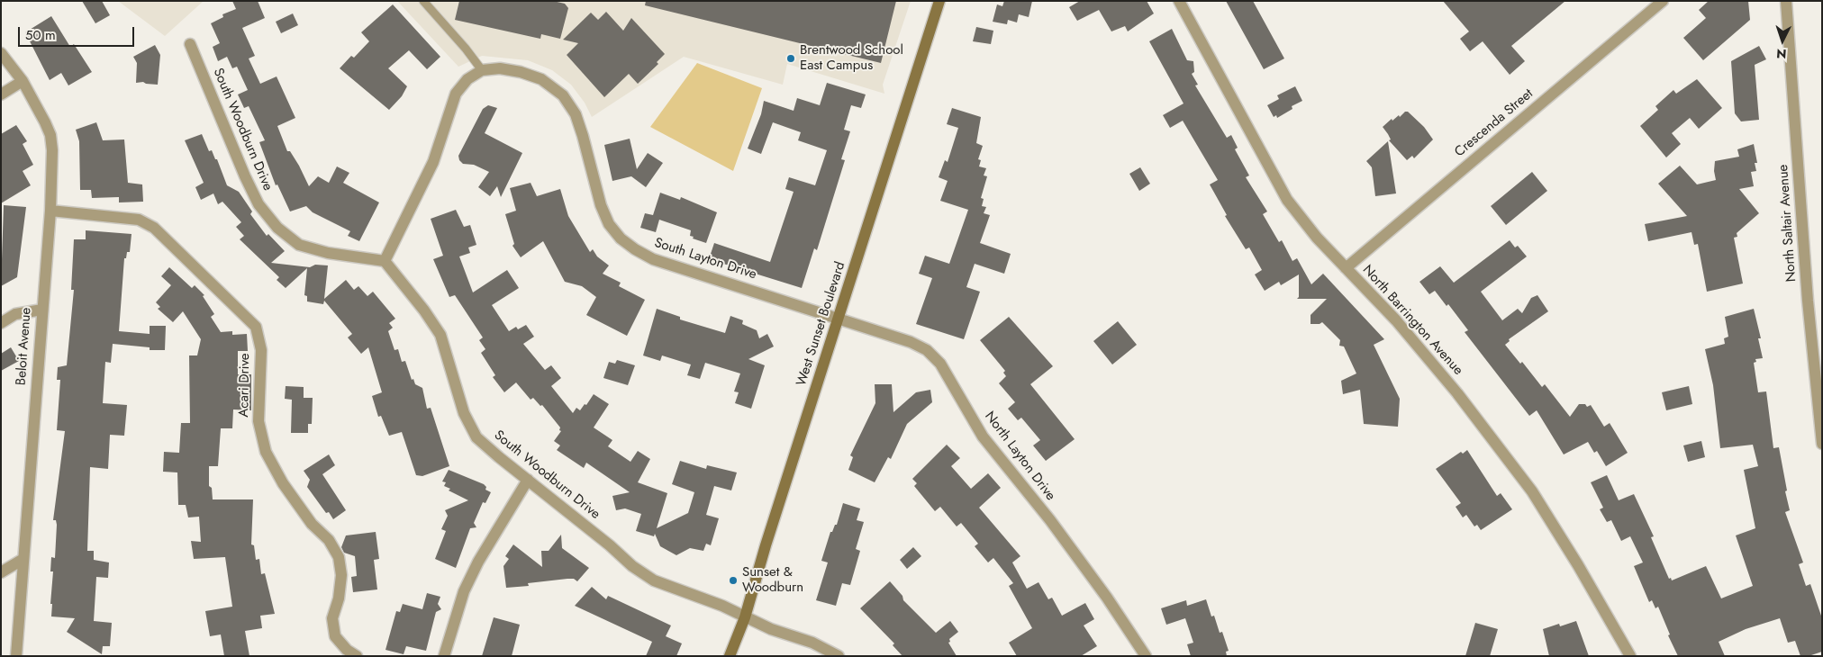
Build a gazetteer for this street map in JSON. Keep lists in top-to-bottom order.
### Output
{
  "streets": {
    "main road": ["West Sunset Boulevard"],
    "street": [
      "Crescenda Street",
      "South Woodburn Drive",
      "North Saltair Avenue",
      "South Layton Drive",
      "North Barrington Avenue",
      "Beloit Avenue",
      "Acari Drive",
      "North Layton Drive"
    ]
  },
  "crossings": [
    ["Crescenda Street", "North Barrington Avenue"],
    ["South Woodburn Drive", "West Sunset Boulevard"],
    ["South Layton Drive", "West Sunset Boulevard"],
    ["South Layton Drive", "North Layton Drive"],
    ["West Sunset Boulevard", "North Layton Drive"],
    ["Beloit Avenue", "Acari Drive"]
  ],
  "places": ["Brentwood School East Campus", "Sunset & Woodburn"],
  "scale_bar": "50 m",
  "north": "bottom"
}
